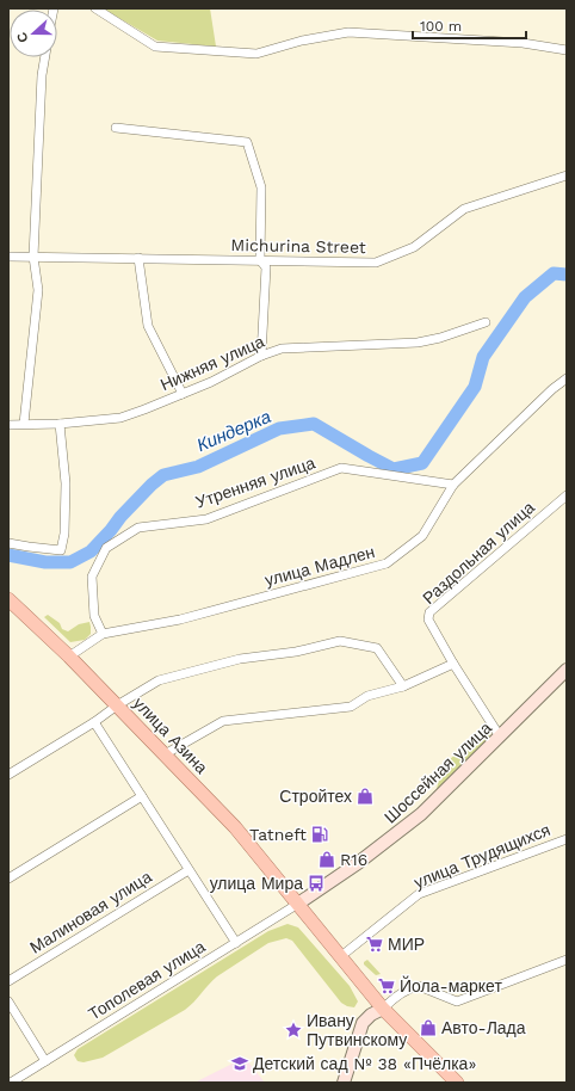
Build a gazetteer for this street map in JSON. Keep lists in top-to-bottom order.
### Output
{
  "streets": {
    "main road": ["улица Азина"],
    "street": [
      "Michurina Street",
      "Нижняя улица",
      "Утренняя улица",
      "Раздольная улица",
      "улица Мадлен",
      "Шоссейная улица",
      "улица Трудящихся",
      "Малиновая улица",
      "Тополевая улица"
    ]
  },
  "crossings": [
    ["Утренняя улица", "улица Мадлен"],
    ["Раздольная улица", "Шоссейная улица"],
    ["улица Мадлен", "улица Азина"],
    ["улица Азина", "Шоссейная улица"],
    ["улица Азина", "улица Трудящихся"],
    ["улица Азина", "Тополевая улица"],
    ["Шоссейная улица", "Тополевая улица"]
  ],
  "water": ["Киндерка"],
  "places": {
    "shop": ["Стройтех", "R16", "Авто-Лада"],
    "fuel station": ["Tatneft"],
    "bus stop": ["улица Мира"],
    "supermarket": ["МИР", "Йола-маркет"],
    "place": ["Ивану Путвинскому"],
    "school or university": ["Детский сад № 38 «Пчёлка»"]
  },
  "scale_bar": "100 m",
  "north": "left"
}
